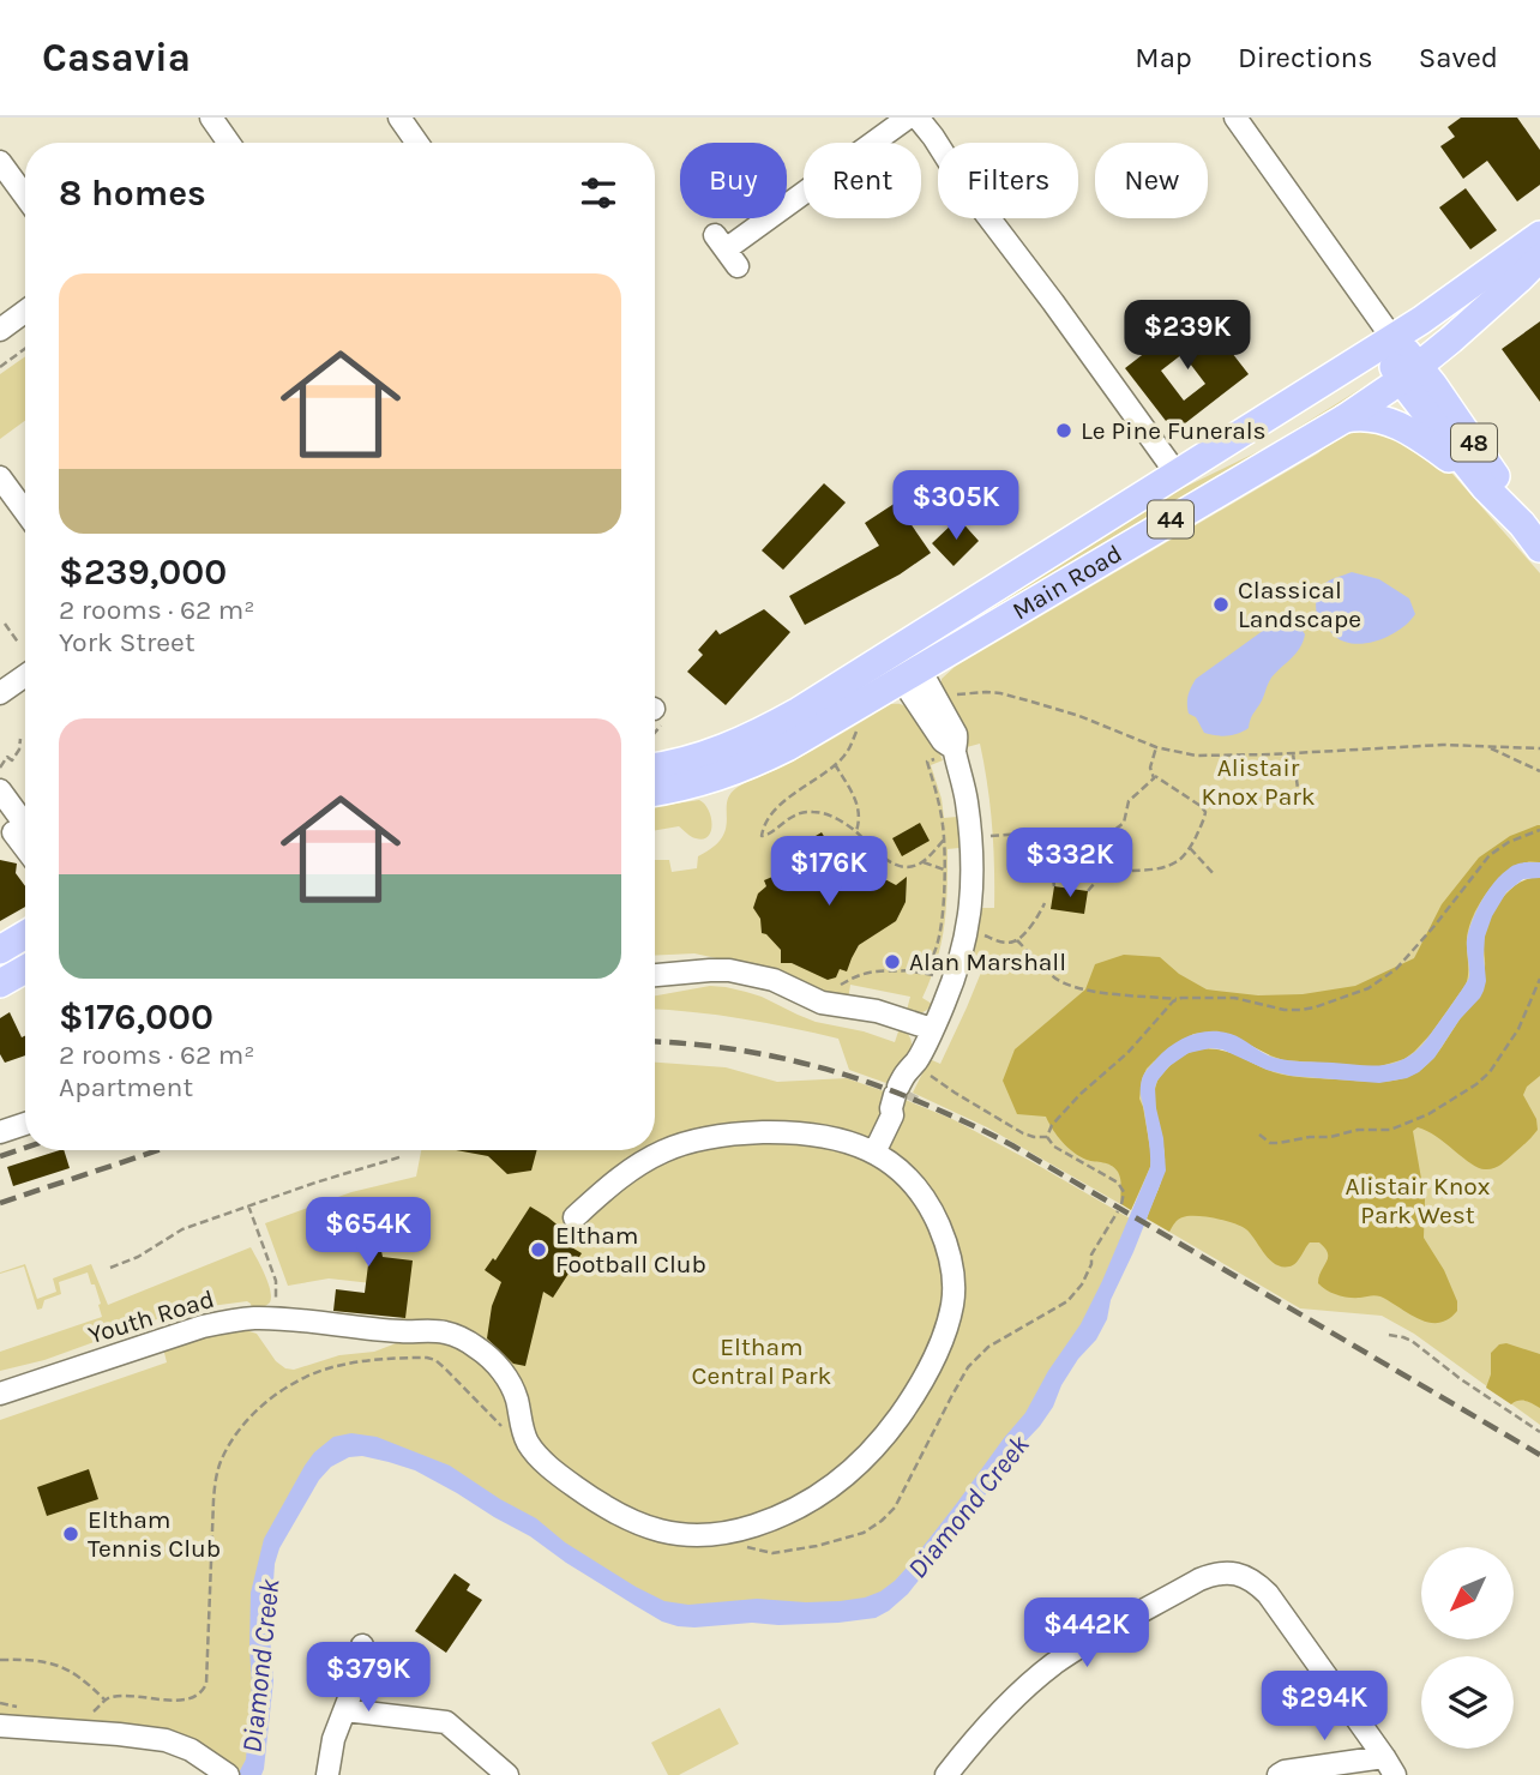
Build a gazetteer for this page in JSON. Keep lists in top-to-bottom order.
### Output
{
  "streets": {
    "main road": ["48", "44", "Main Road"],
    "street": ["Youth Road"]
  },
  "crossings": [
    ["48", "Main Road"]
  ],
  "water": ["Diamond Creek"],
  "parks": ["Alistair Knox Park", "Alistair Knox Park West", "Eltham Central Park"],
  "places": [
    "Le Pine Funerals",
    "Classical Landscape",
    "Alan Marshall",
    "Eltham Football Club",
    "Eltham Tennis Club"
  ],
  "north": "bottom left",
  "page": {
    "header": "Casavia",
    "nav": ["Map", "Directions", "Saved"],
    "chip": [
      "Buy",
      "Rent",
      "Filters",
      "New"
    ],
    "heading": "8 homes",
    "list": [
      {
        "name": "$239,000",
        "note": "2 rooms · 62 m² · York Street"
      },
      {
        "name": "$176,000",
        "note": "2 rooms · 62 m² · Apartment"
      }
    ],
    "price": [
      "$239K",
      "$305K",
      "$332K",
      "$176K",
      "$654K",
      "$442K",
      "$379K",
      "$294K"
    ]
  }
}
